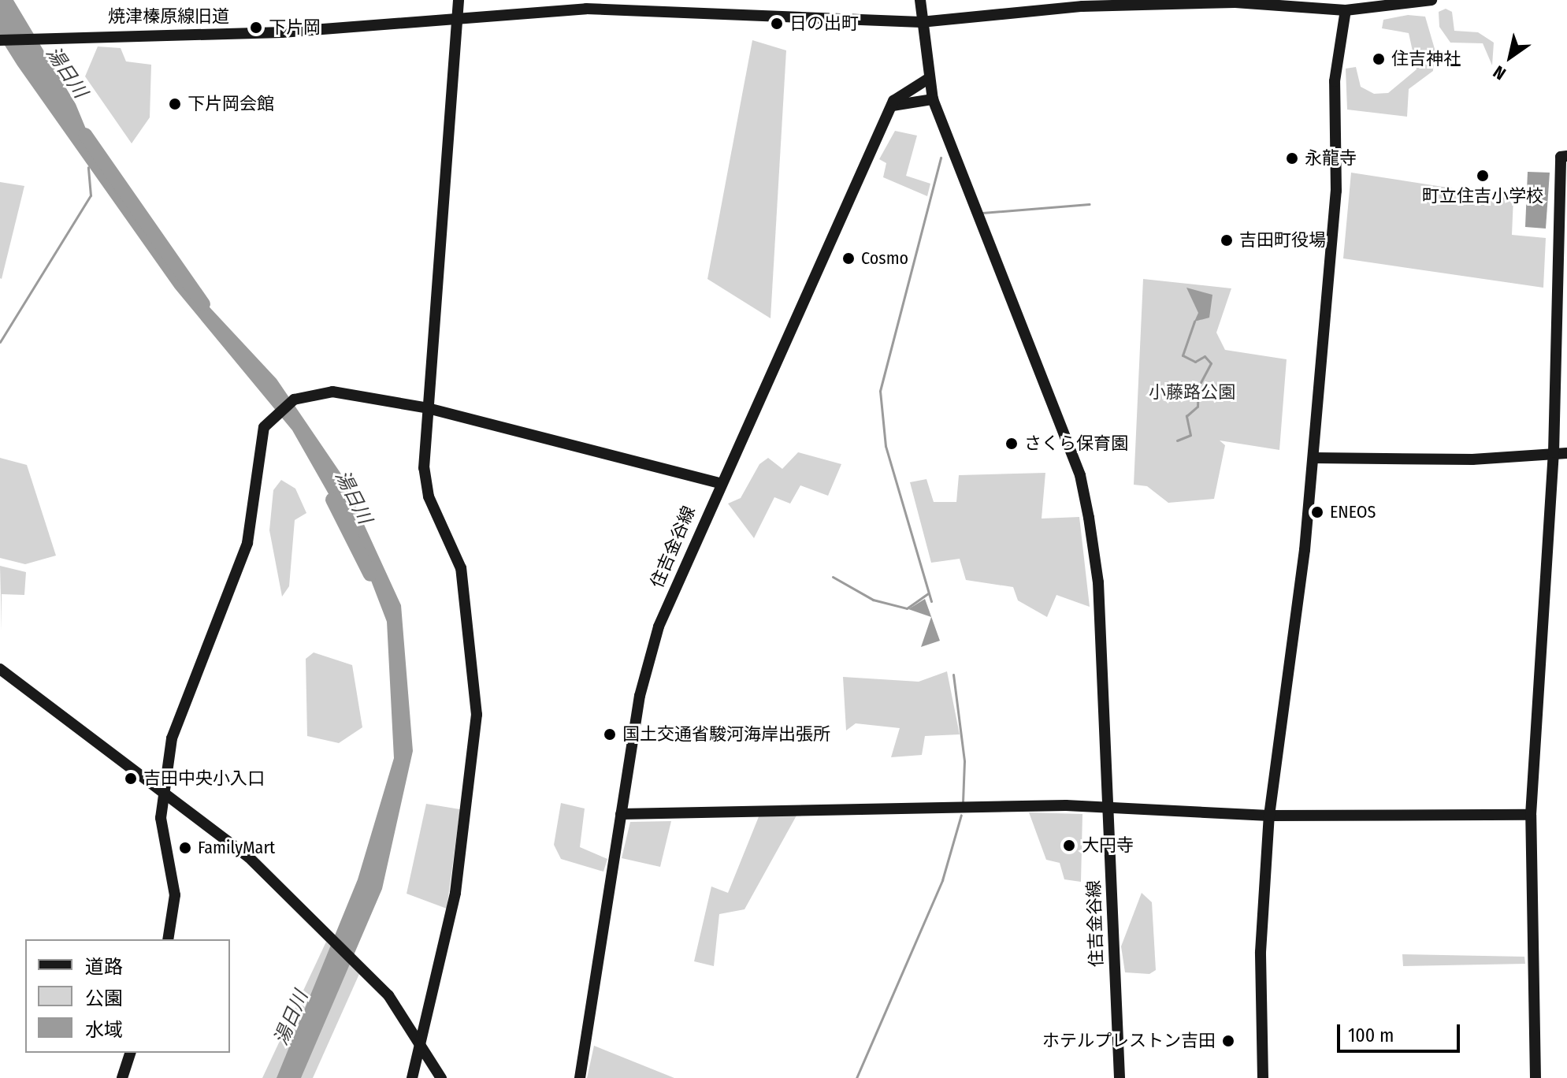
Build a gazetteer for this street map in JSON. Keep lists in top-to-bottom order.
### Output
{
  "streets": {
    "street": ["焼津榛原線旧道", "住吉金谷線"]
  },
  "crossings": [
    ["焼津榛原線旧道", "住吉金谷線"]
  ],
  "water": ["湯日川"],
  "parks": ["小藤路公園"],
  "places": [
    "日の出町",
    "下片岡",
    "住吉神社",
    "下片岡会館",
    "永龍寺",
    "町立住吉小学校",
    "吉田町役場",
    "Cosmo",
    "さくら保育園",
    "ENEOS",
    "国土交通省駿河海岸出張所",
    "吉田中央小入口",
    "大円寺",
    "FamilyMart",
    "ホテルプレストン吉田"
  ],
  "legend": ["道路", "公園", "水域"],
  "scale_bar": "100 m",
  "north": "bottom left"
}
